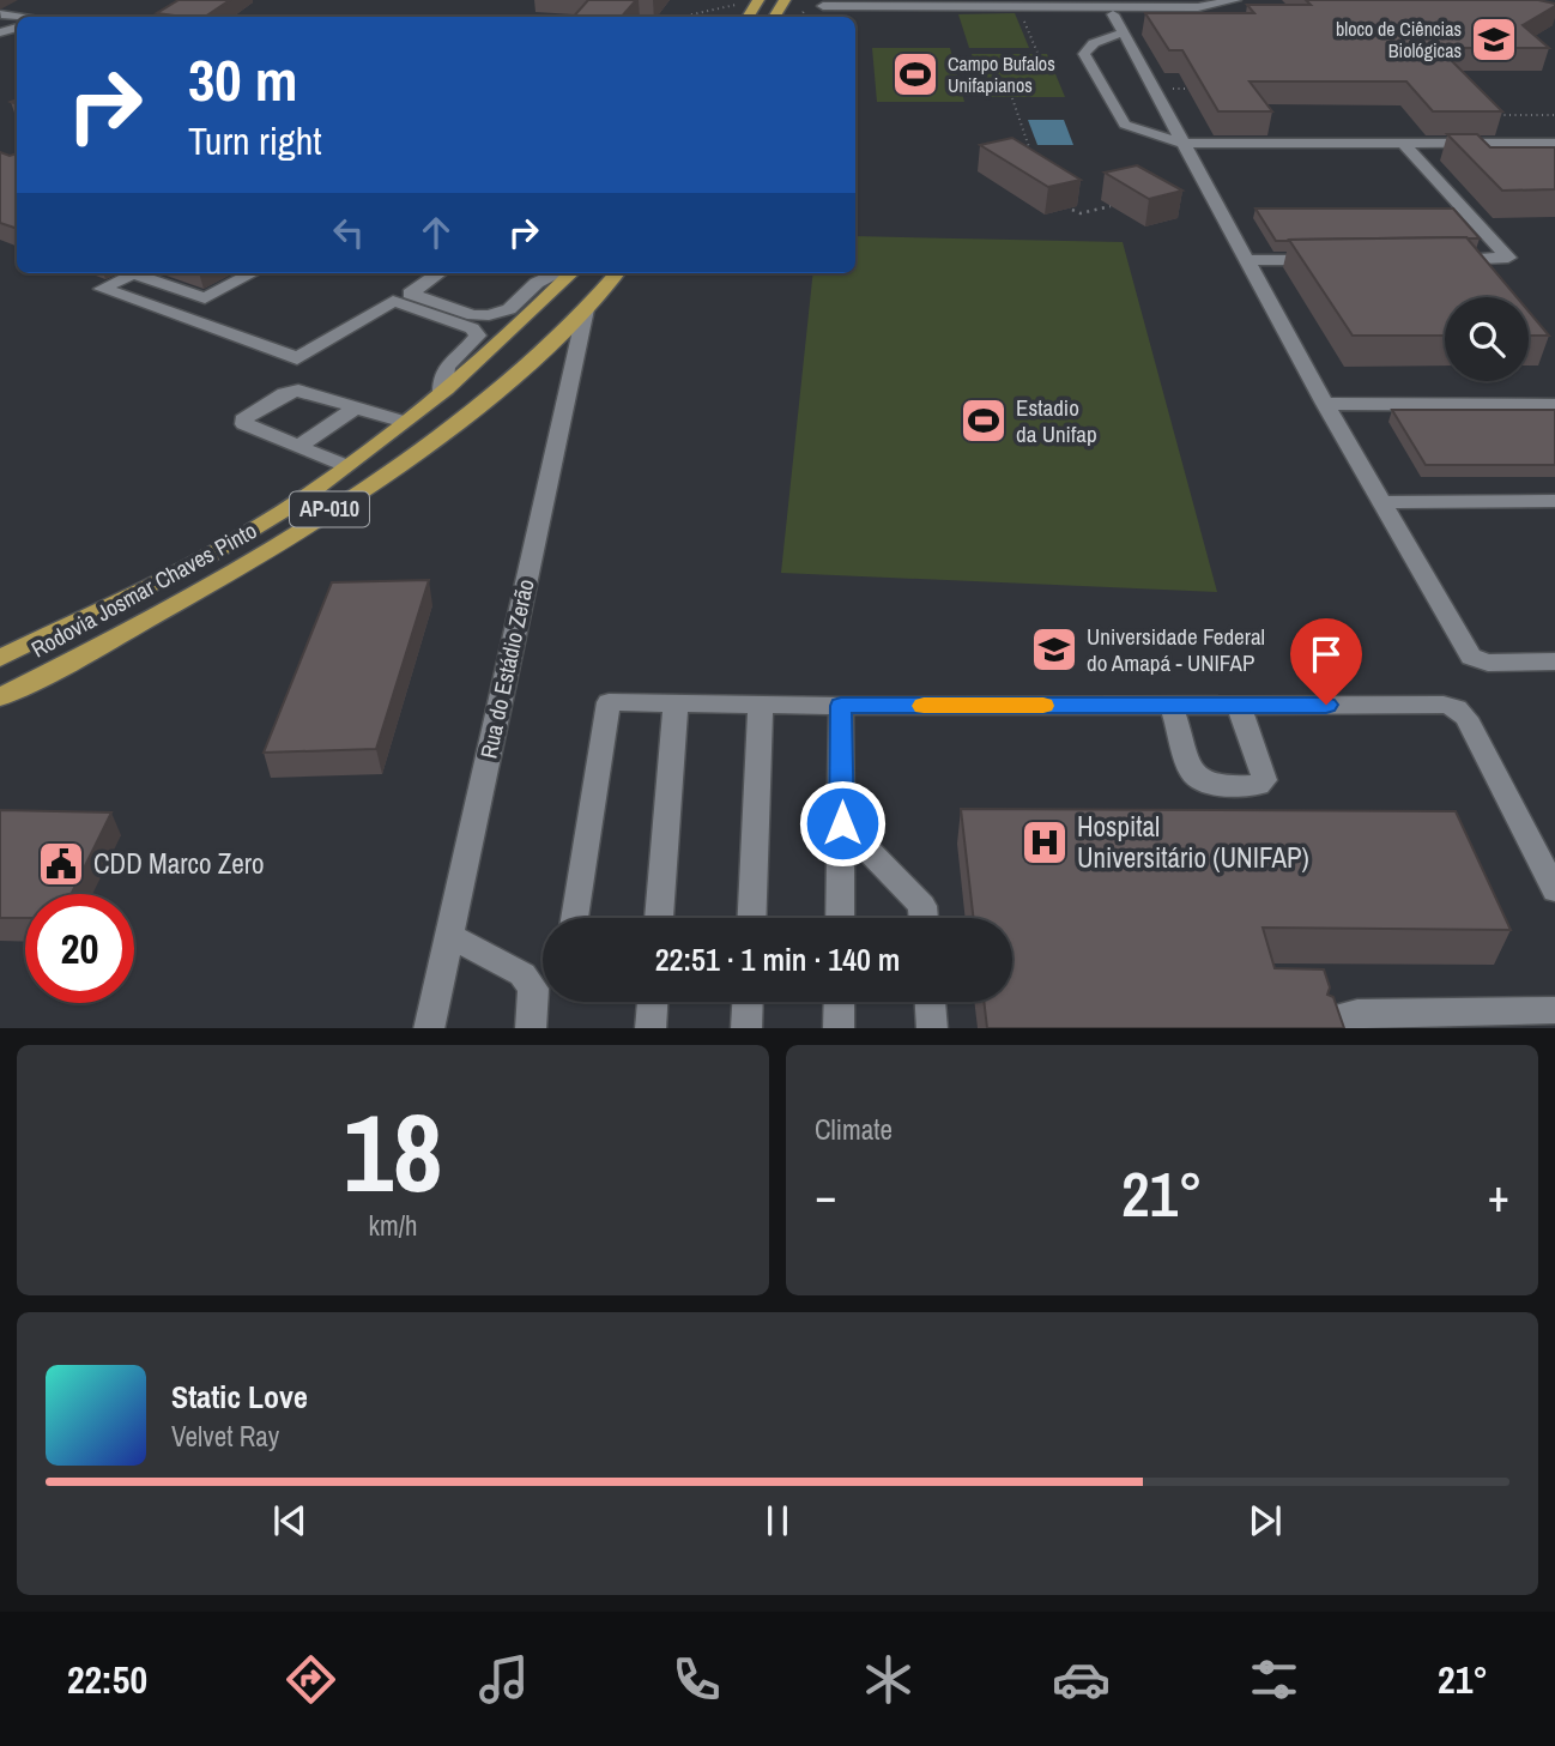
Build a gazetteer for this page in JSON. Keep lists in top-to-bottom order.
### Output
{
  "streets": {
    "main road": ["AP-010", "Rodovia Josmar Chaves Pinto"],
    "street": ["Rua do Estádio Zerão"]
  },
  "crossings": [
    ["Rodovia Josmar Chaves Pinto", "Rua do Estádio Zerão"]
  ],
  "places": {
    "school or university": ["bloco de Ciências Biológicas", "Universidade Federal do Amapá - UNIFAP"],
    "sports": ["Campo Bufalos Unifapianos", "Estadio da Unifap"],
    "hospital": ["Hospital Universitário (UNIFAP)"],
    "public building": ["CDD Marco Zero"]
  },
  "page": {
    "turn": ["30 m", "Turn right"],
    "limit": "20",
    "trip": "22:51 · 1 min · 140 m",
    "tile": [
      ["18", "km/h"],
      "Climate"
    ],
    "heat": ["−", "21°", "+"],
    "song": ["Static Love", "Velvet Ray"],
    "tabs": ["22:50", "21°"]
  }
}
